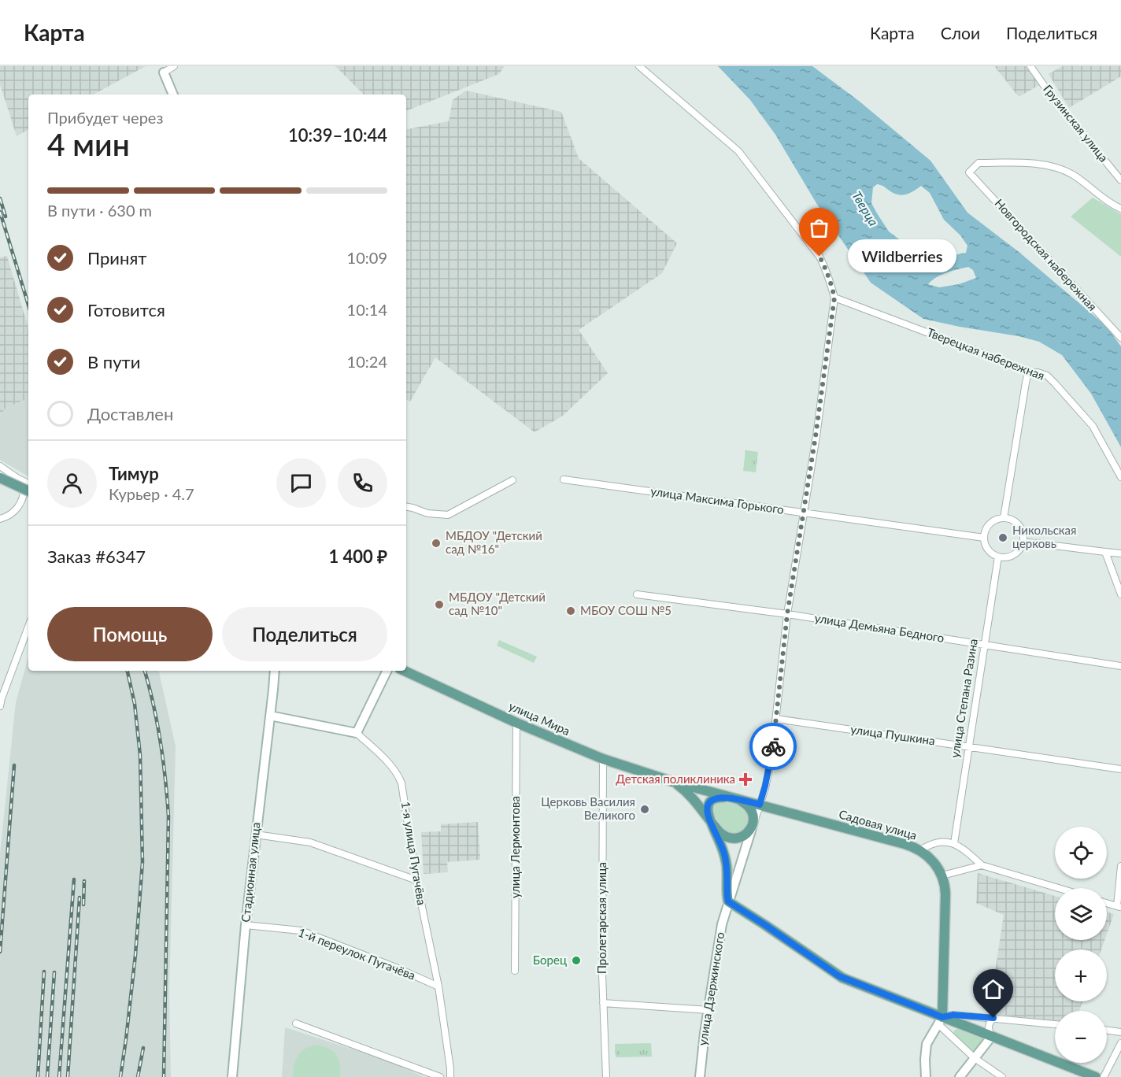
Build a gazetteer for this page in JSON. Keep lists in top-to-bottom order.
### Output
{
  "streets": {
    "main road": ["улица Мира", "Садовая улица"],
    "street": [
      "Грузинская улица",
      "Новгородская набережная",
      "Тверецкая набережная",
      "улица Максима Горького",
      "улица Демьяна Бедного",
      "улица Степана Разина",
      "улица Пушкина",
      "улица Лермонтова",
      "1-я улица Пугачёва",
      "Стадионная улица",
      "Пролетарская улица",
      "1-й переулок Пугачёва",
      "улица Дзержинского"
    ]
  },
  "crossings": [
    ["улица Максима Горького", "улица Степана Разина"],
    ["улица Демьяна Бедного", "улица Степана Разина"],
    ["улица Степана Разина", "улица Пушкина"],
    ["улица Мира", "Садовая улица"],
    ["улица Мира", "улица Лермонтова"],
    ["улица Мира", "Пролетарская улица"],
    ["улица Мира", "улица Дзержинского"],
    ["Садовая улица", "улица Дзержинского"],
    ["1-я улица Пугачёва", "1-й переулок Пугачёва"],
    ["Стадионная улица", "1-й переулок Пугачёва"]
  ],
  "water": ["Тверца"],
  "places": {
    "other": [
      "Wildberries",
      "Никольская церковь",
      "МБДОУ \"Детский сад №16\"",
      "МБДОУ \"Детский сад №10\"",
      "МБОУ СОШ №5",
      "Церковь Василия Великого",
      "Борец"
    ],
    "health": ["Детская поликлиника"]
  },
  "page": {
    "header": "Карта",
    "nav": ["Карта", "Слои", "Поделиться"],
    "heading": ["4 мин", "Прибудет через", "10:39–10:44"],
    "panel": [
      "Тимур",
      "Курьер · 4.7",
      "Заказ #6347",
      "1 400 ₽"
    ],
    "bar": "В пути · 630 m",
    "list": [
      ["Принят", "10:09"],
      ["Готовится", "10:14"],
      ["В пути", "10:24"],
      "Доставлен"
    ],
    "bubble": "Wildberries",
    "buttons": ["Помощь", "Поделиться"],
    "map_buttons": ["+", "−"]
  }
}
